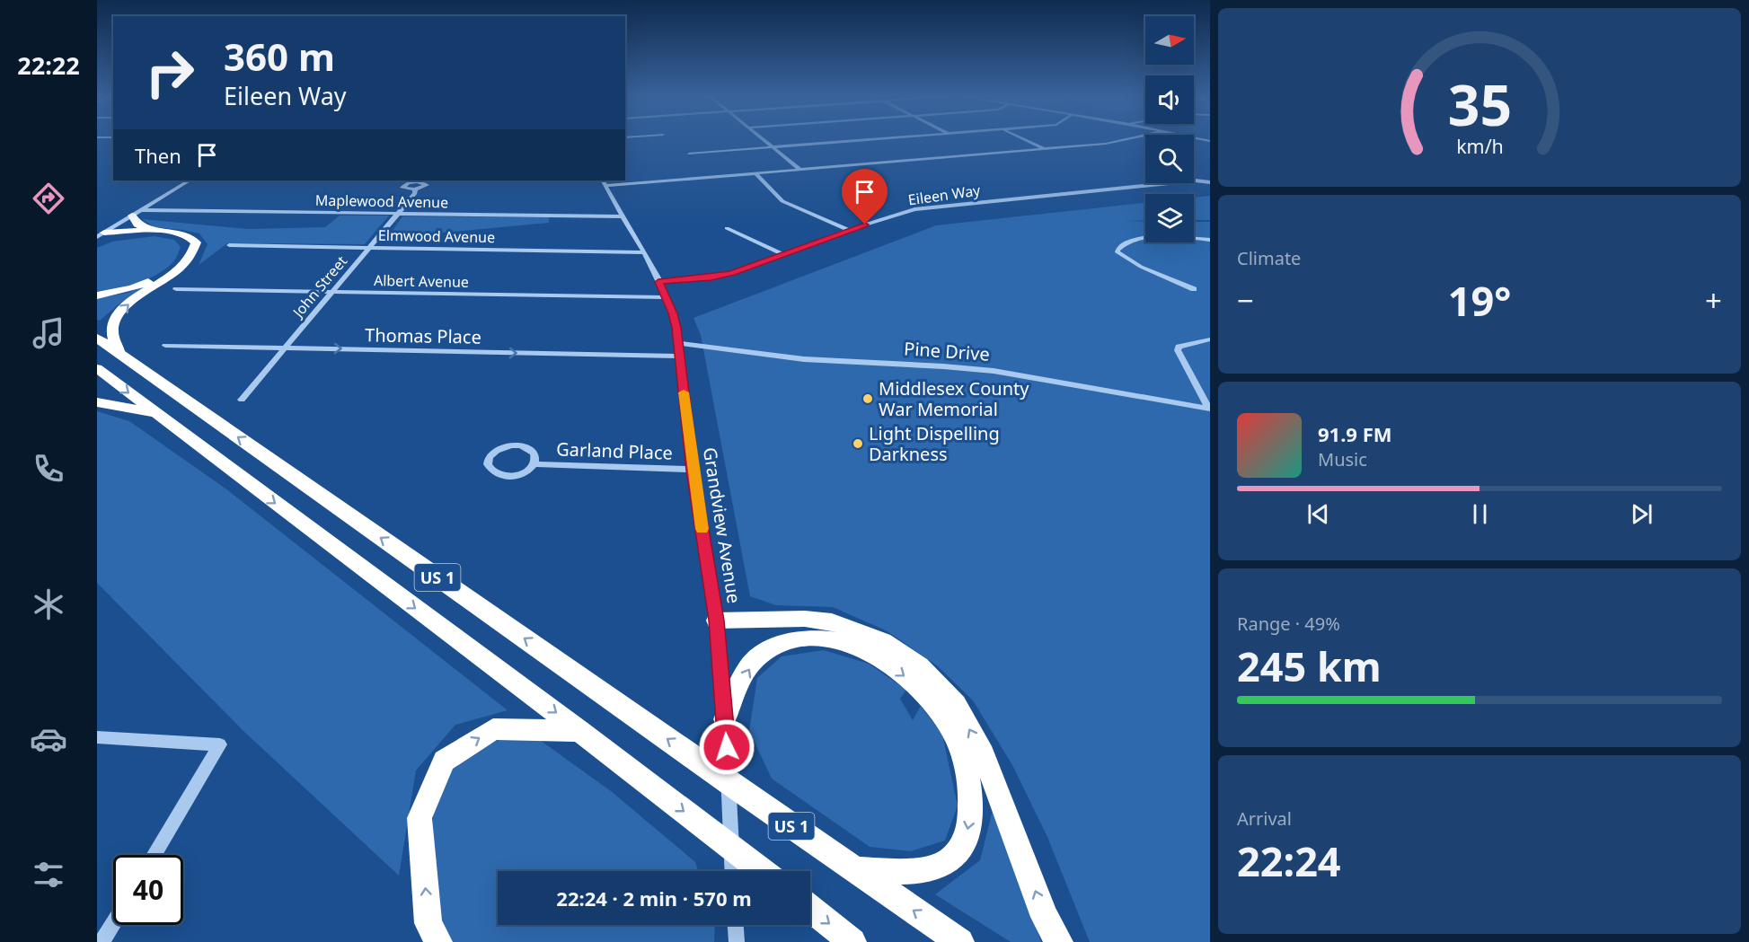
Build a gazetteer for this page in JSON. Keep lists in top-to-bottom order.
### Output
{
  "streets": {
    "highway": ["US 1"],
    "street": [
      "Eileen Way",
      "Maplewood Avenue",
      "Elmwood Avenue",
      "Albert Avenue",
      "John Street",
      "Thomas Place",
      "Pine Drive",
      "Garland Place",
      "Grandview Avenue"
    ]
  },
  "crossings": [
    ["Eileen Way", "Grandview Avenue"],
    ["Maplewood Avenue", "John Street"],
    ["Maplewood Avenue", "Grandview Avenue"],
    ["Elmwood Avenue", "John Street"],
    ["Elmwood Avenue", "Grandview Avenue"],
    ["Albert Avenue", "John Street"],
    ["Albert Avenue", "Grandview Avenue"],
    ["John Street", "Thomas Place"],
    ["Thomas Place", "Grandview Avenue"],
    ["Pine Drive", "Grandview Avenue"],
    ["Garland Place", "Grandview Avenue"],
    ["Grandview Avenue", "US 1"]
  ],
  "one_way": ["Thomas Place"],
  "places": ["Middlesex County War Memorial", "Light Dispelling Darkness"],
  "north": "right",
  "page": {
    "tabs": "22:22",
    "turn": ["360 m", "Eileen Way"],
    "then": "Then",
    "tile": [
      "Climate",
      ["Range · 49%", "245 km"],
      ["Arrival", "22:24"]
    ],
    "heat": ["−", "19°", "+"],
    "song": ["91.9 FM", "Music"],
    "limit": "40",
    "trip": "22:24 · 2 min · 570 m",
    "gauge": ["35", "km/h"]
  }
}
